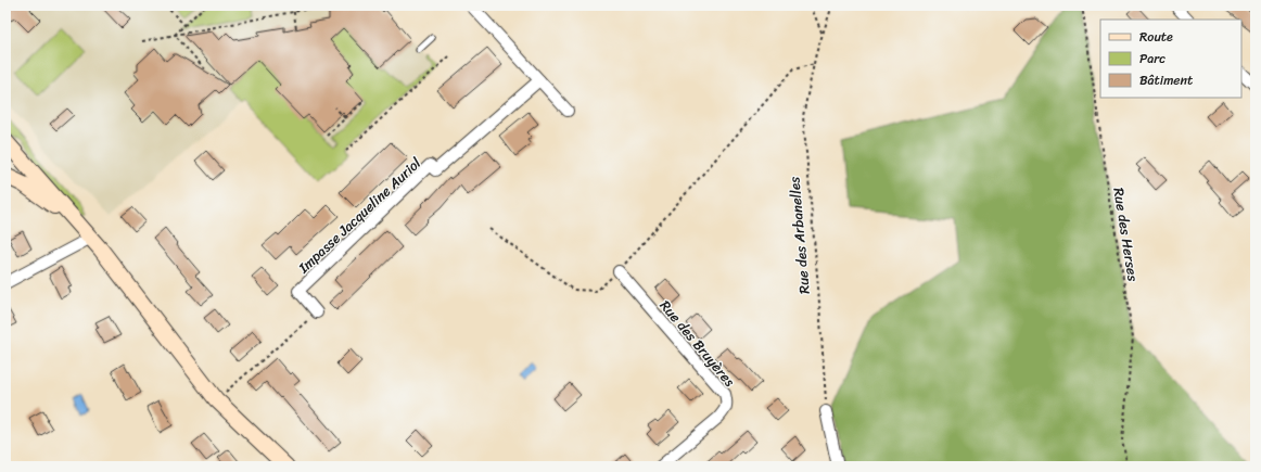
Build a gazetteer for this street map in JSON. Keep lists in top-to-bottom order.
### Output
{
  "streets": {
    "street": ["Impasse Jacqueline Auriol", "Rue des Bruyères"],
    "path": ["Rue des Herses", "Rue des Arbanelles"]
  },
  "legend": ["Route", "Parc", "Bâtiment"]
}
